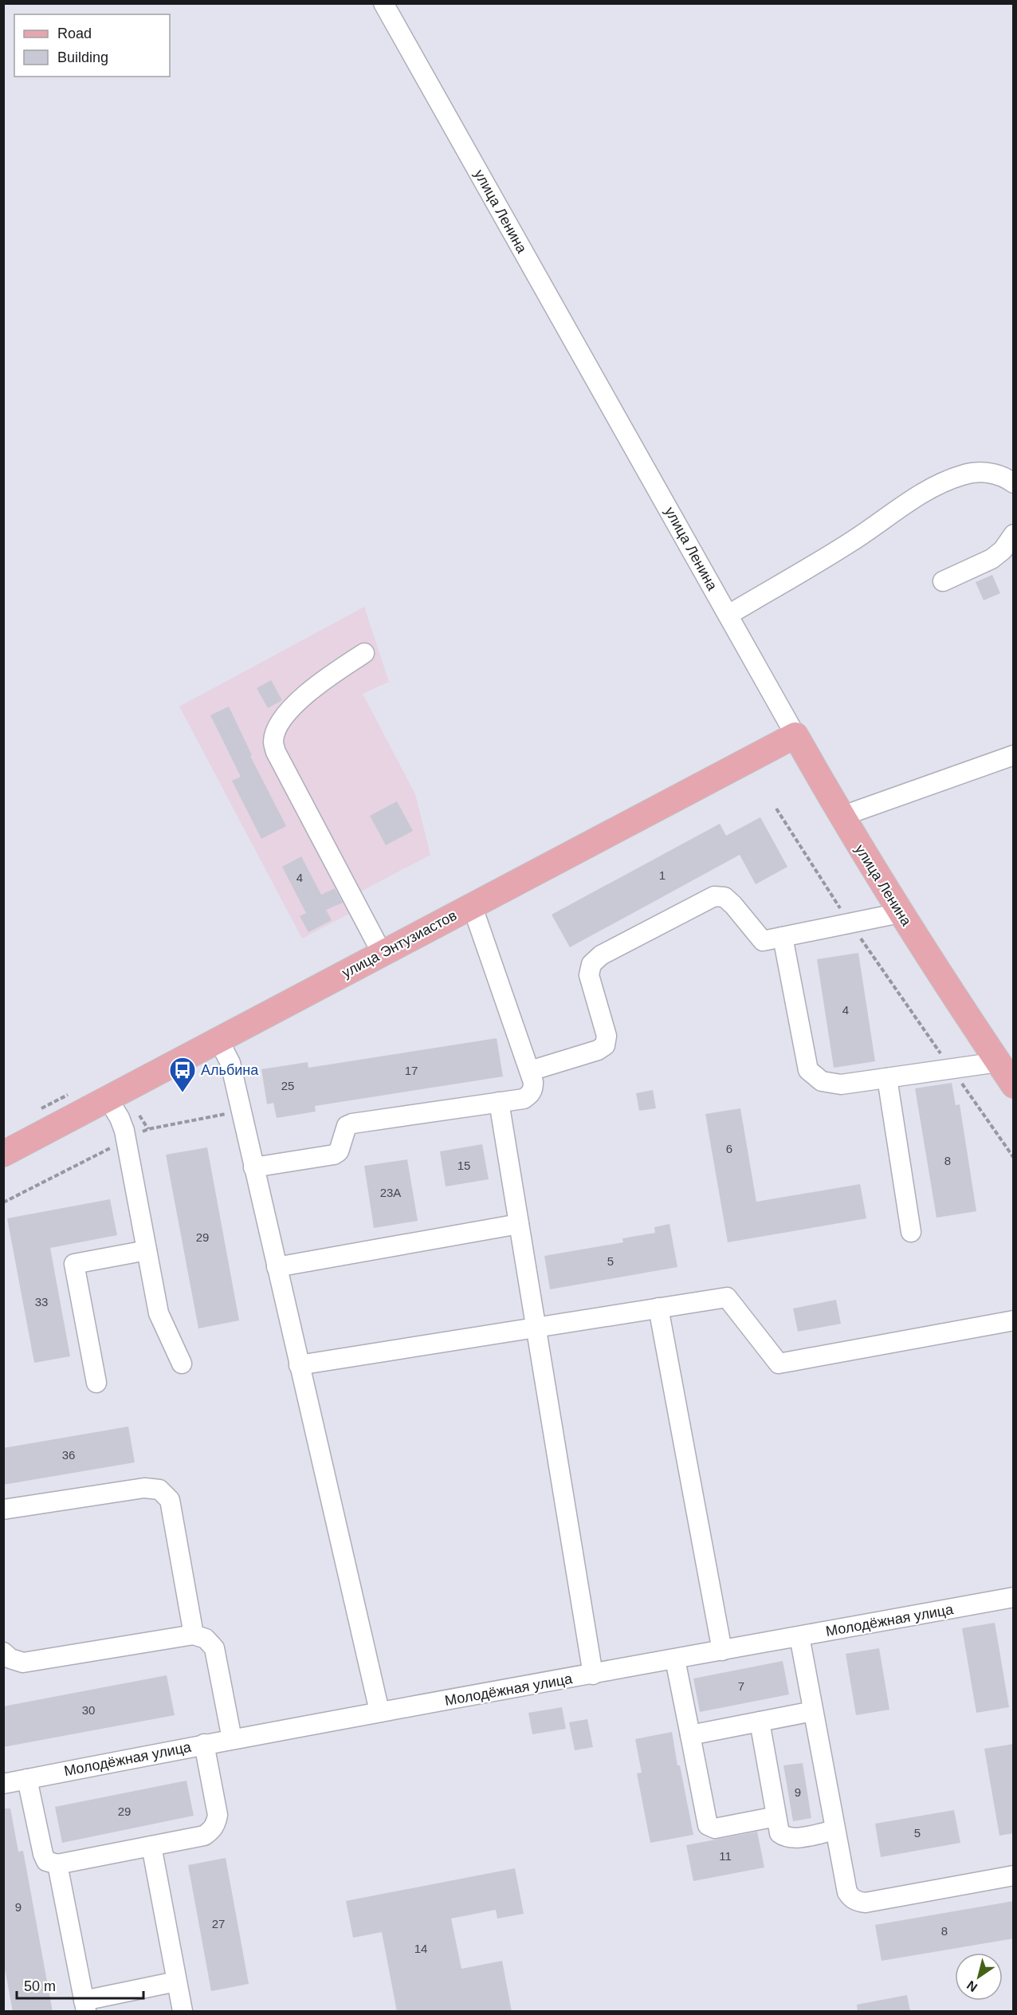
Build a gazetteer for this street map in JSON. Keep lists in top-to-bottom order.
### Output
{
  "streets": {
    "main road": ["улица Ленина", "улица Энтузиастов"],
    "street": ["Молодёжная улица"]
  },
  "crossings": [
    ["улица Ленина", "улица Энтузиастов"]
  ],
  "places": {
    "bus stop": ["Альбина"]
  },
  "house_numbers": [
    "1",
    "4",
    "4",
    "17",
    "25",
    "6",
    "8",
    "15",
    "23А",
    "29",
    "5",
    "33",
    "36",
    "7",
    "30",
    "9",
    "29",
    "5",
    "11",
    "9",
    "27",
    "8",
    "14"
  ],
  "legend": ["Road", "Building"],
  "scale_bar": "50 m",
  "north": "bottom left"
}
